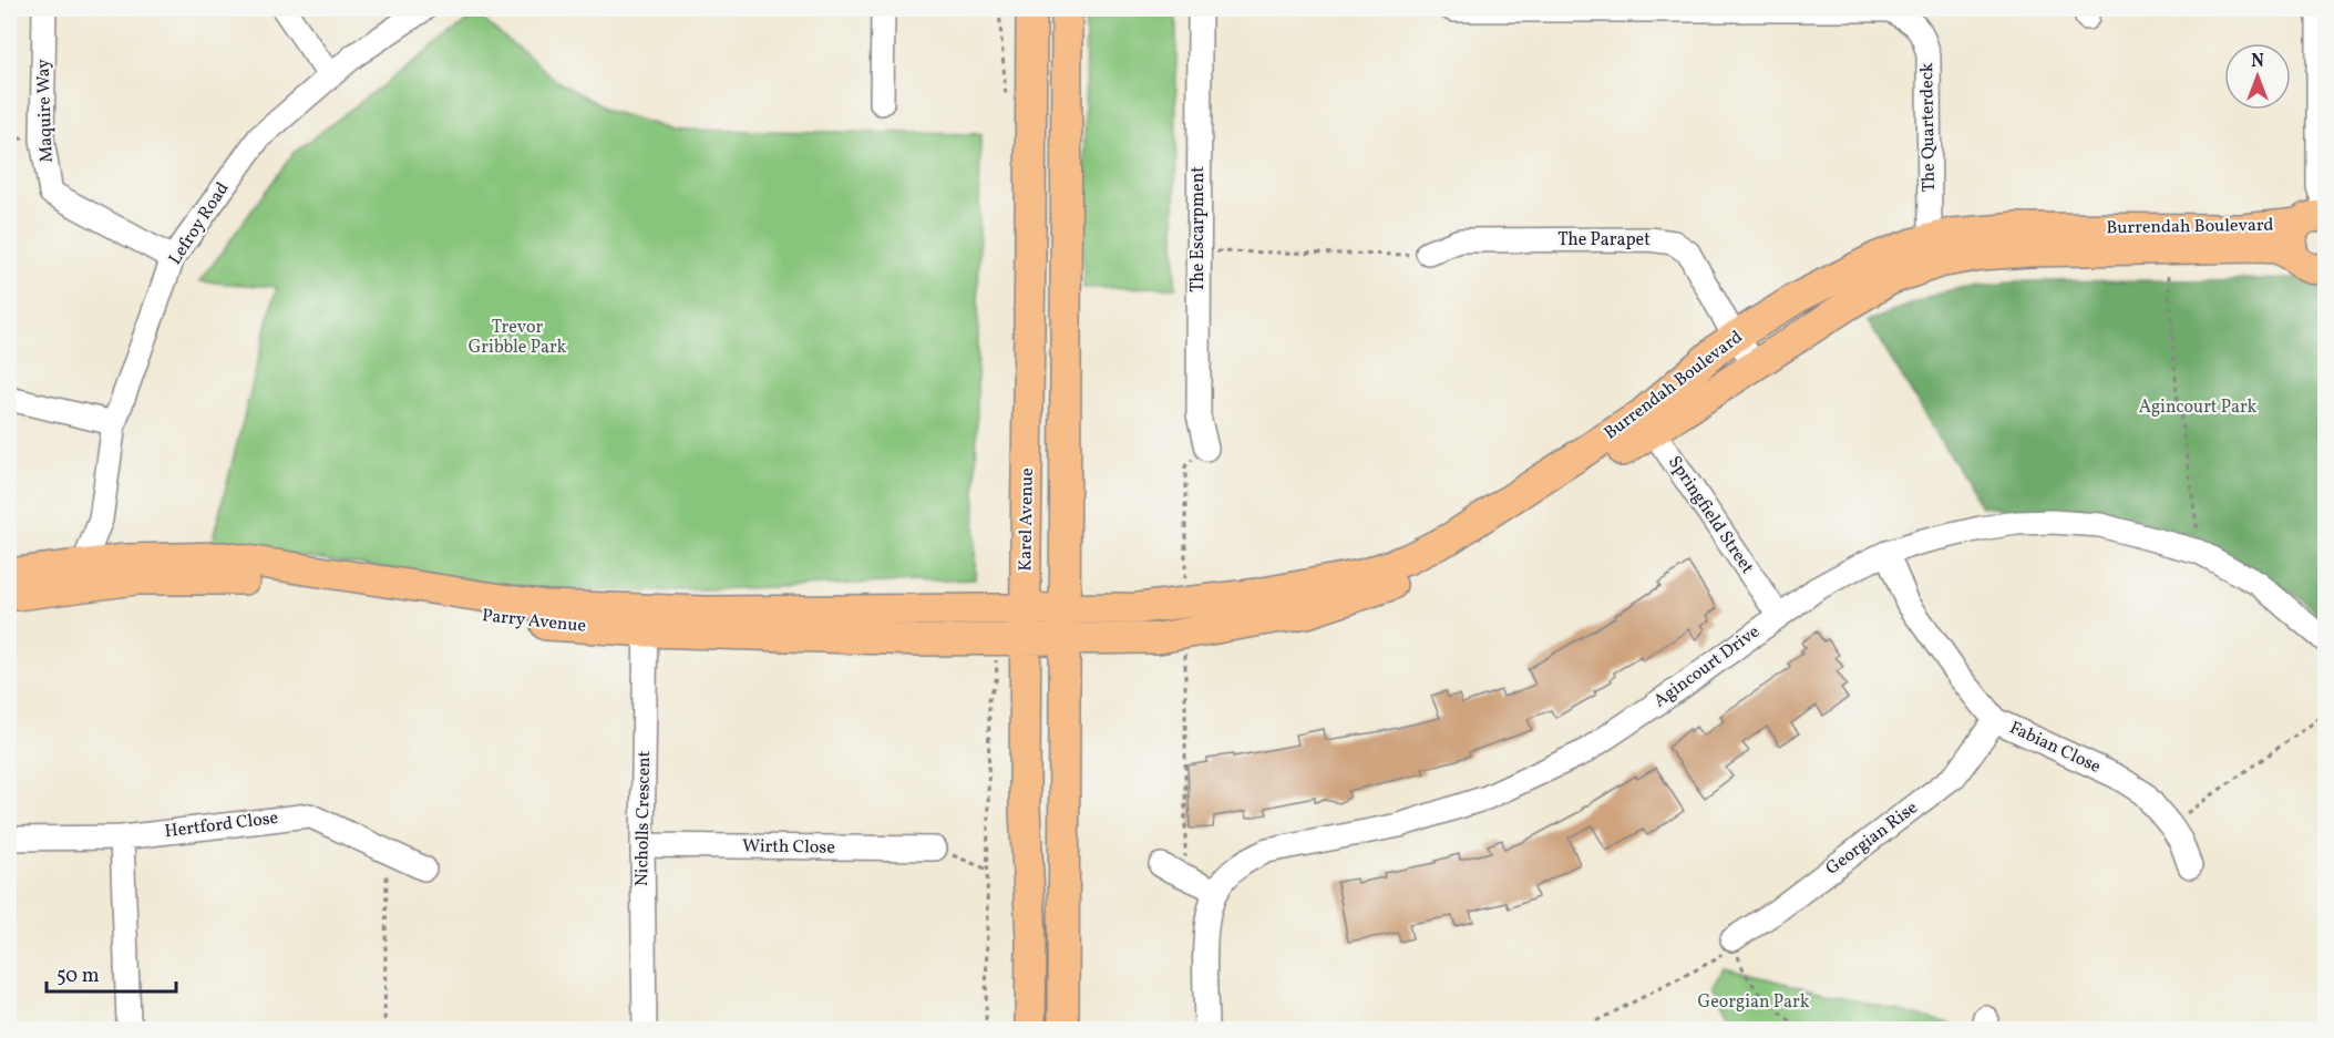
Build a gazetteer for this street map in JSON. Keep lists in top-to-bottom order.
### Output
{
  "streets": {
    "main road": ["Burrendah Boulevard", "Karel Avenue", "Parry Avenue"],
    "street": [
      "Maquire Way",
      "The Quarterdeck",
      "Lefroy Road",
      "The Escarpment",
      "The Parapet",
      "Springfield Street",
      "Agincourt Drive",
      "Fabian Close",
      "Nicholls Crescent",
      "Hertford Close",
      "Georgian Rise",
      "Wirth Close"
    ]
  },
  "crossings": [
    ["Maquire Way", "Lefroy Road"],
    ["The Quarterdeck", "Burrendah Boulevard"],
    ["Lefroy Road", "Parry Avenue"],
    ["Burrendah Boulevard", "The Parapet"],
    ["Burrendah Boulevard", "Springfield Street"],
    ["Burrendah Boulevard", "Karel Avenue"],
    ["Burrendah Boulevard", "Parry Avenue"],
    ["Springfield Street", "Agincourt Drive"],
    ["Karel Avenue", "Parry Avenue"],
    ["Parry Avenue", "Nicholls Crescent"],
    ["Agincourt Drive", "Fabian Close"],
    ["Fabian Close", "Georgian Rise"],
    ["Nicholls Crescent", "Wirth Close"]
  ],
  "parks": ["Trevor Gribble Park", "Agincourt Park", "Georgian Park"],
  "scale_bar": "50 m",
  "north": "top"
}
